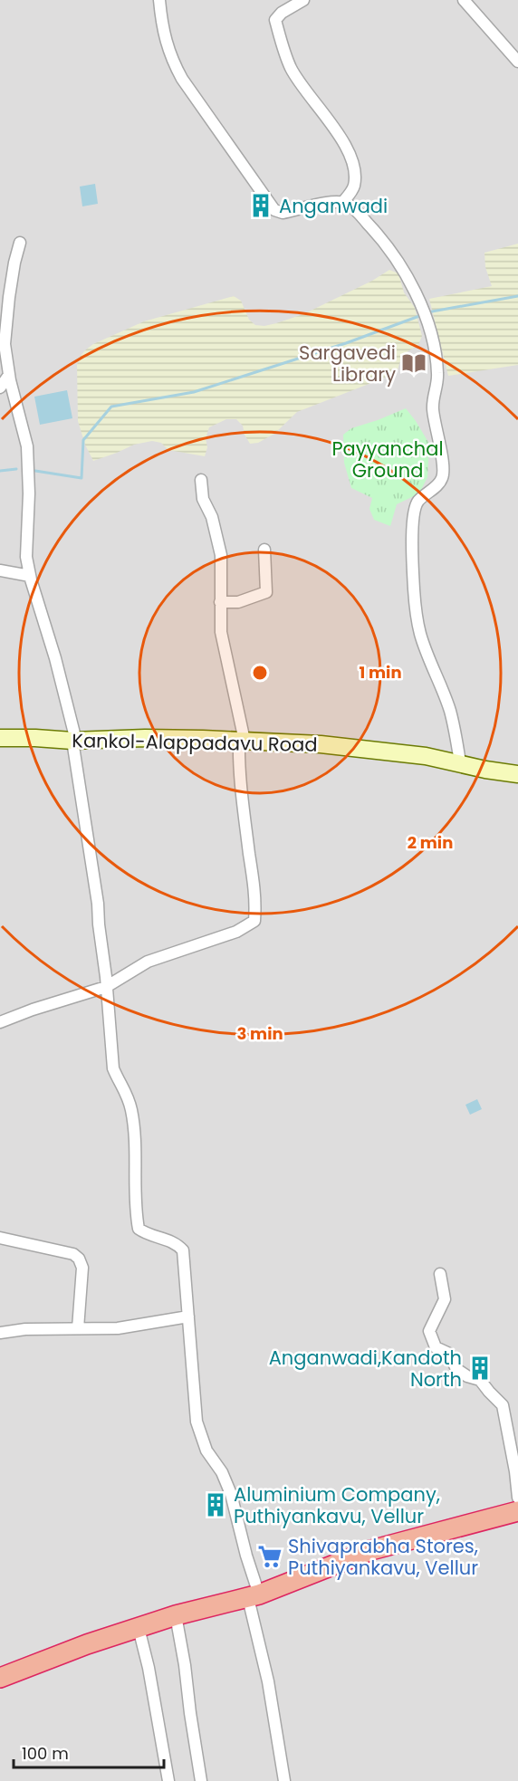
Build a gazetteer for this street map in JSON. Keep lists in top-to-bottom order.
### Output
{
  "streets": {
    "main road": ["Kankol-Alappadavu Road"]
  },
  "parks": ["Payyanchal Ground"],
  "places": {
    "building": ["Anganwadi", "Anganwadi,Kandoth North", "Aluminium Company, Puthiyankavu, Vellur"],
    "library": ["Sargavedi Library"],
    "supermarket": ["Shivaprabha Stores, Puthiyankavu, Vellur"]
  },
  "scale_bar": "100 m",
  "rings": ["1 min", "2 min", "3 min"]
}
